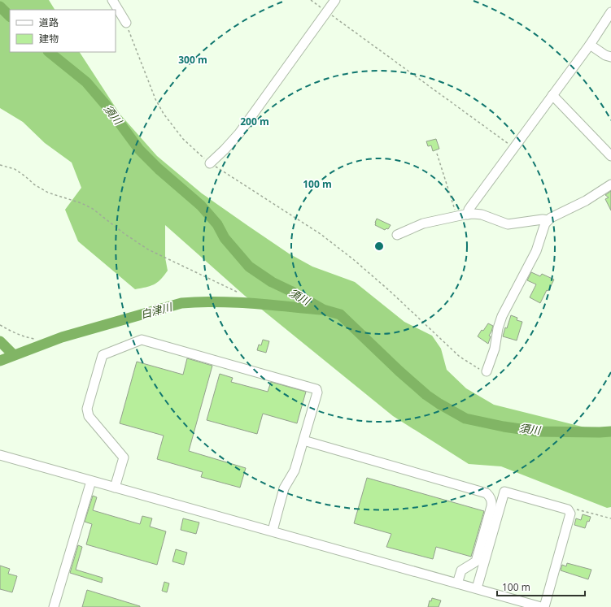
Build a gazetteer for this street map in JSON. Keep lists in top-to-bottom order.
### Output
{
  "water": ["須川", "白津川"],
  "legend": ["道路", "建物"],
  "scale_bar": "100 m",
  "rings": ["300 m", "200 m", "100 m"]
}
